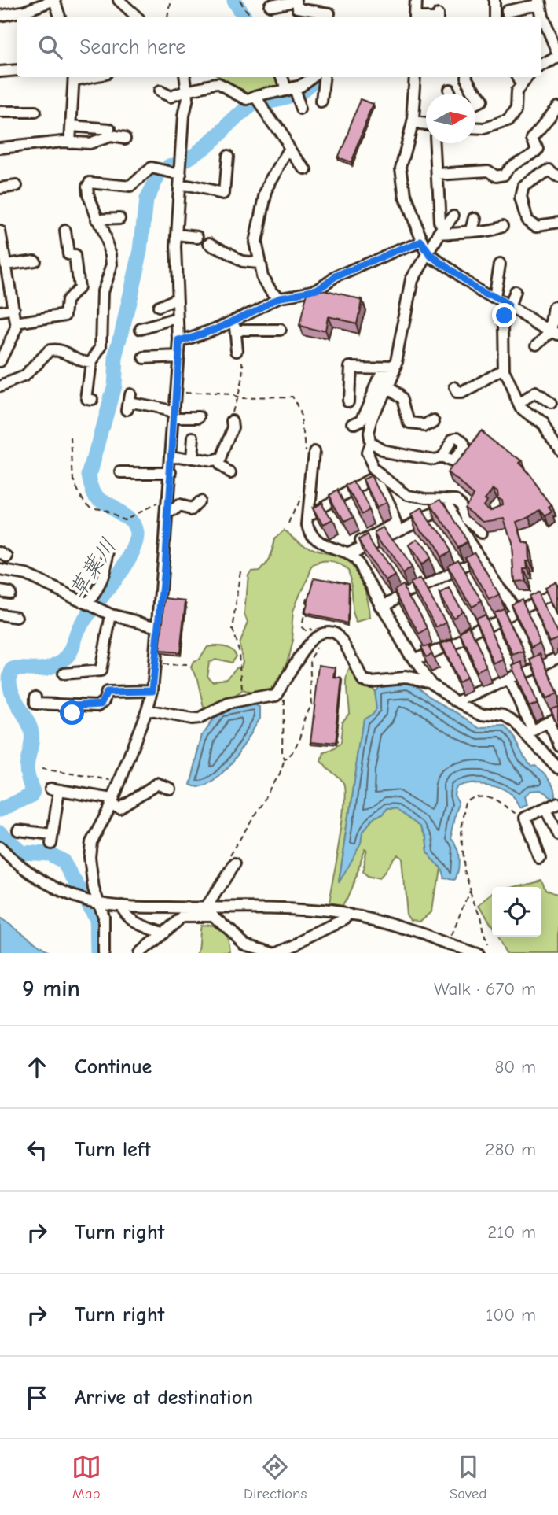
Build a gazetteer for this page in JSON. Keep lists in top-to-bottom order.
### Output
{
  "water": ["草葉川"],
  "north": "right",
  "page": {
    "search": "Search here",
    "heading": ["9 min", "Walk · 670 m"],
    "list": [
      ["Continue", "80 m"],
      ["Turn left", "280 m"],
      ["Turn right", "210 m"],
      ["Turn right", "100 m"],
      "Arrive at destination"
    ],
    "nav": ["Map", "Directions", "Saved"]
  }
}
